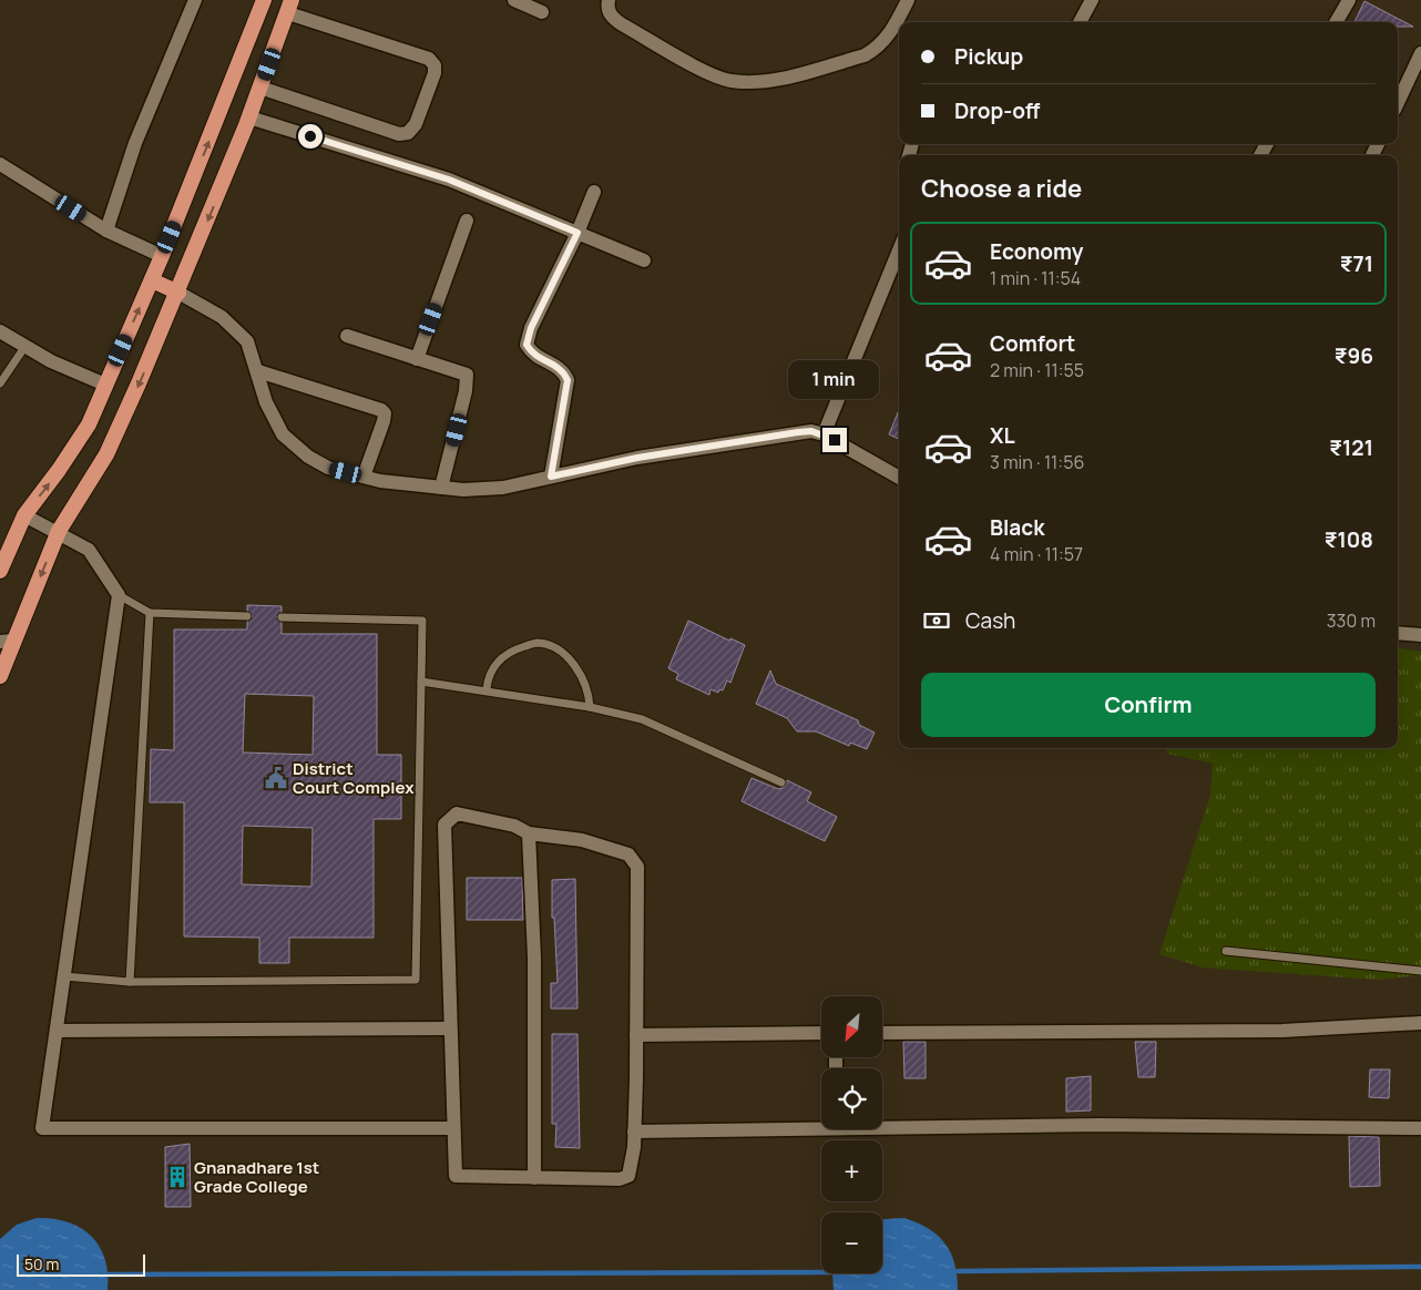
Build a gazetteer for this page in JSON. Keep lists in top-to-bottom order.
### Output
{
  "places": {
    "public building": ["District Court Complex"],
    "building": ["Gnanadhare 1st Grade College"]
  },
  "scale_bar": "50 m",
  "north": "bottom left",
  "page": {
    "banner": ["Pickup", "Drop-off"],
    "heading": "Choose a ride",
    "list": [
      {
        "name": "Economy",
        "note": "1 min · 11:54",
        "value": "₹71"
      },
      {
        "name": "Comfort",
        "note": "2 min · 11:55",
        "value": "₹96"
      },
      {
        "name": "XL",
        "note": "3 min · 11:56",
        "value": "₹121"
      },
      {
        "name": "Black",
        "note": "4 min · 11:57",
        "value": "₹108"
      }
    ],
    "bubble": "1 min",
    "pay": ["Cash", "330 m"],
    "buttons": "Confirm",
    "map_buttons": ["+", "−"],
    "scale": "50 m"
  }
}
